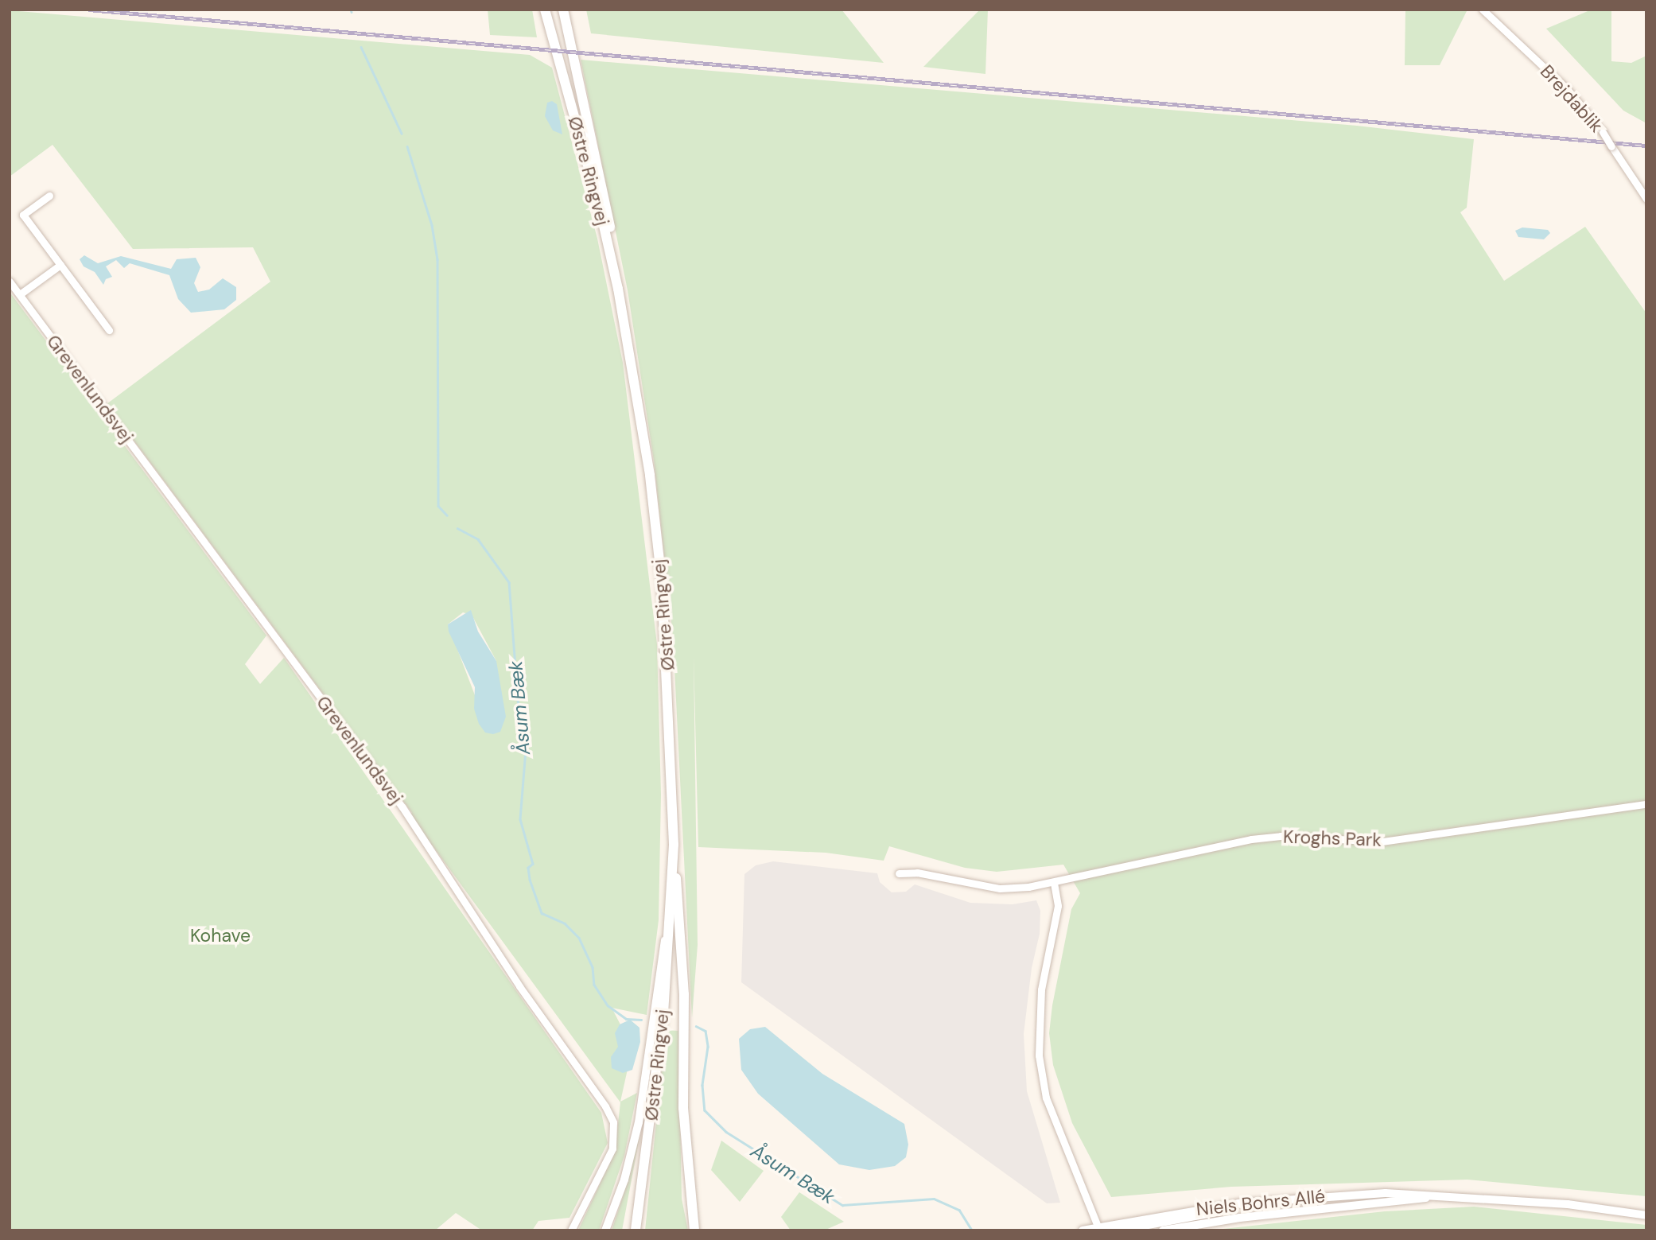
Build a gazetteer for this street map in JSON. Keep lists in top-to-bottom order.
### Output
{
  "streets": {
    "main road": ["Østre Ringvej"],
    "street": [
      "Brejdablik",
      "Grevenlundsvej",
      "Kroghs Park",
      "Niels Bohrs Allé"
    ]
  },
  "water": ["Åsum Bæk"],
  "parks": ["Kohave"]
}
